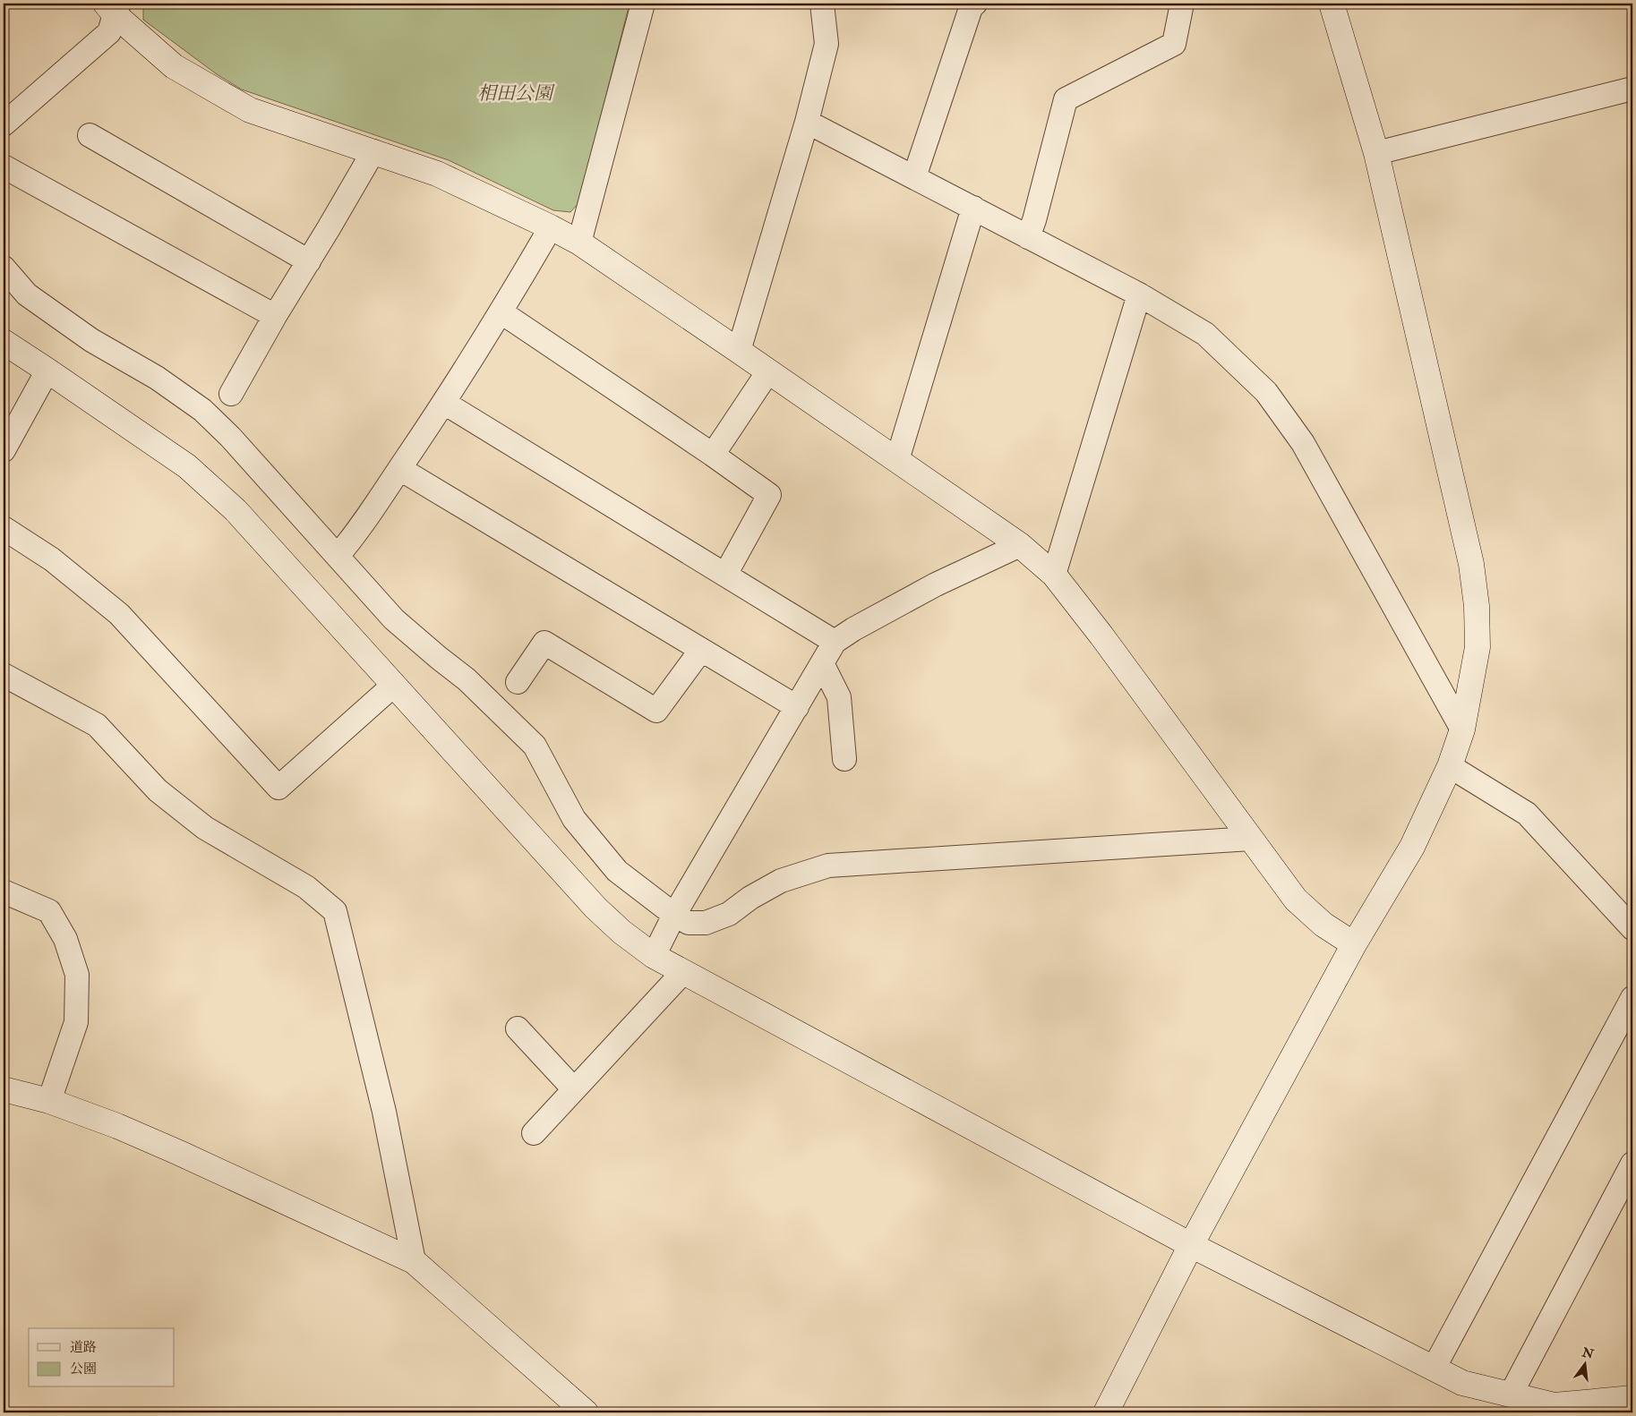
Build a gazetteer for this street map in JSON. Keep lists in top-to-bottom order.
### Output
{
  "parks": ["相田公園"],
  "legend": ["道路", "公園"],
  "north": "top"
}
